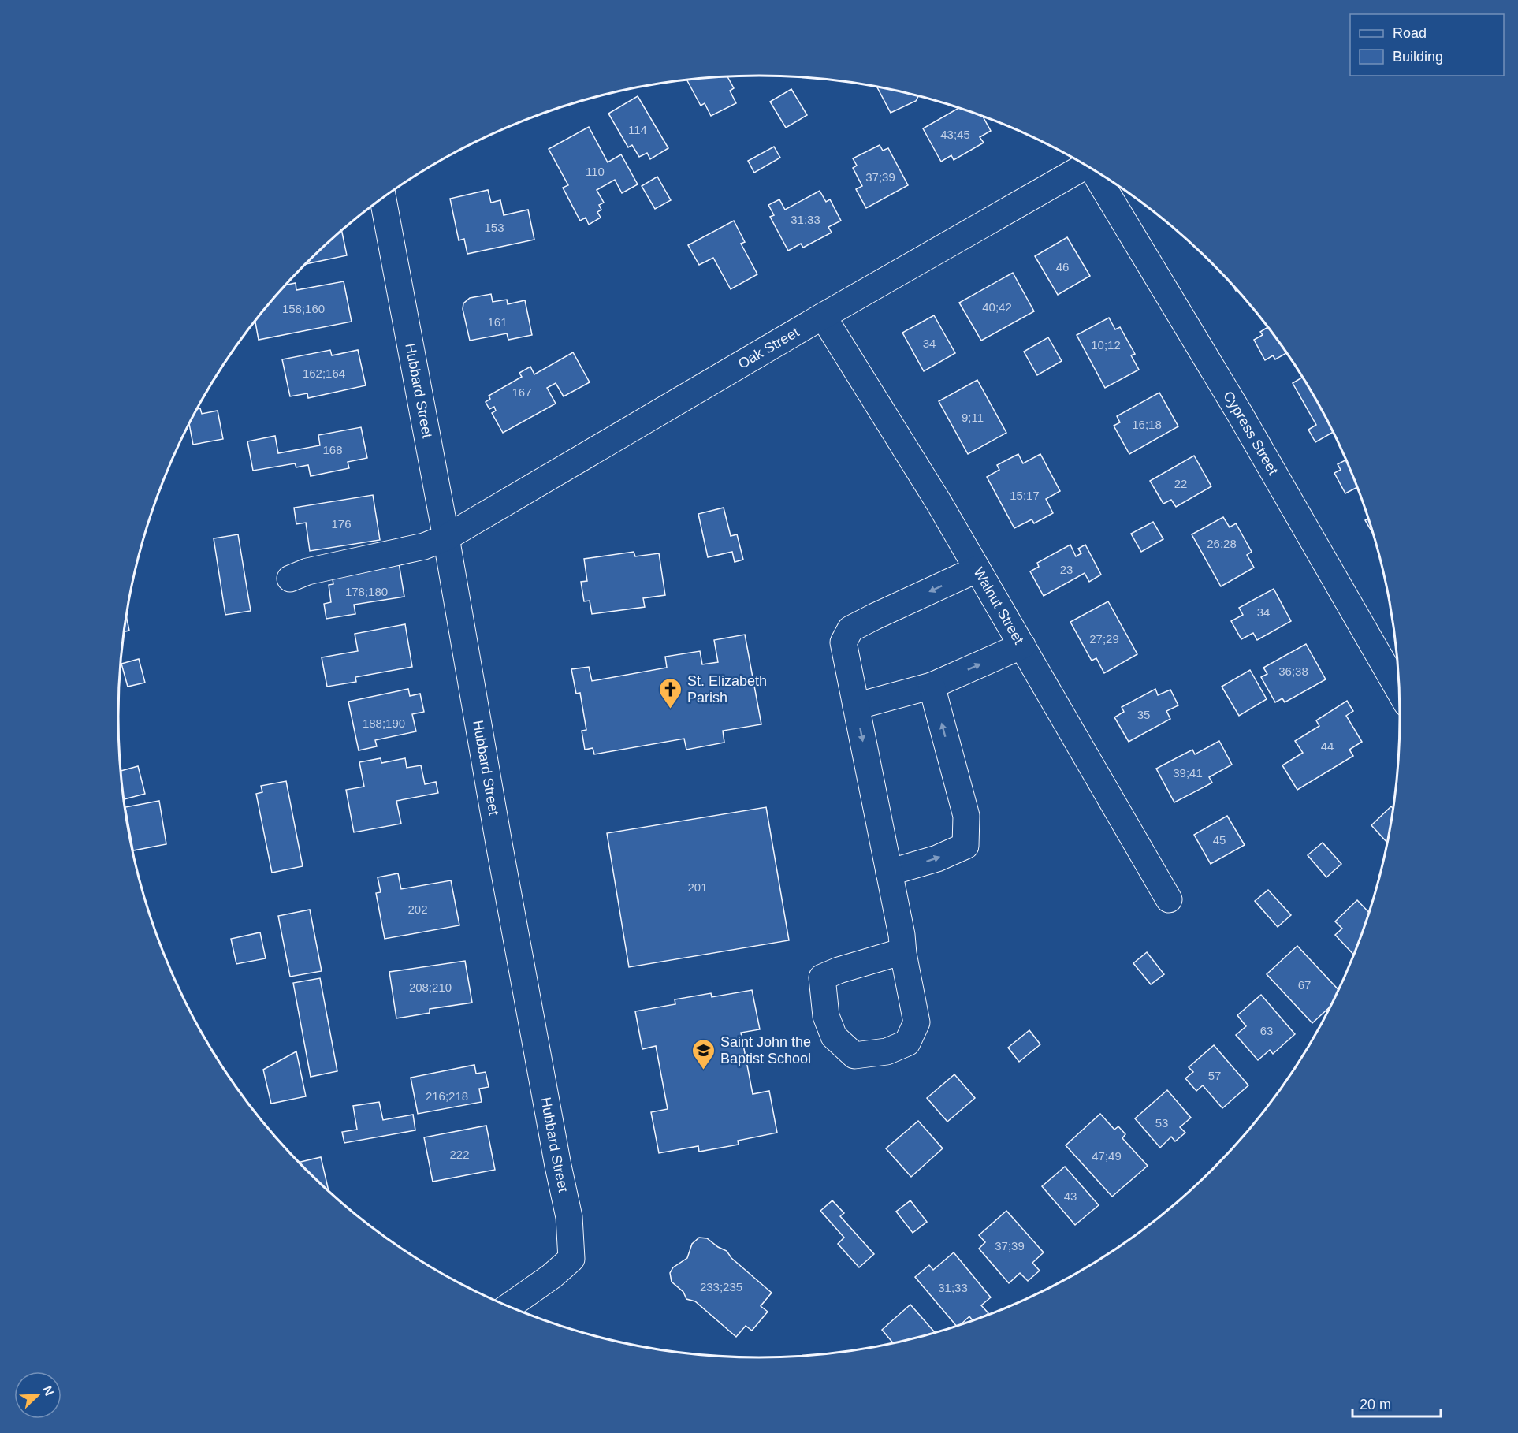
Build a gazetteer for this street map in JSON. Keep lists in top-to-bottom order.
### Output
{
  "streets": {
    "street": [
      "Oak Street",
      "Hubbard Street",
      "Cypress Street",
      "Walnut Street"
    ]
  },
  "crossings": [
    ["Oak Street", "Hubbard Street"],
    ["Oak Street", "Walnut Street"]
  ],
  "places": {
    "church": ["St. Elizabeth Parish"],
    "school or university": ["Saint John the Baptist School"]
  },
  "house_numbers": [
    "114",
    "43;45",
    "110",
    "37;39",
    "31;33",
    "153",
    "46",
    "40;42",
    "158;160",
    "161",
    "34",
    "10;12",
    "162;164",
    "167",
    "9;11",
    "16;18",
    "168",
    "22",
    "15;17",
    "176",
    "26;28",
    "23",
    "178;180",
    "34",
    "27;29",
    "36;38",
    "35",
    "188;190",
    "44",
    "39;41",
    "45",
    "201",
    "202",
    "67",
    "208;210",
    "63",
    "57",
    "216;218",
    "53",
    "222",
    "47;49",
    "43",
    "37;39",
    "233;235",
    "31;33"
  ],
  "legend": ["Road", "Building"],
  "scale_bar": "20 m",
  "north": "top right"
}
